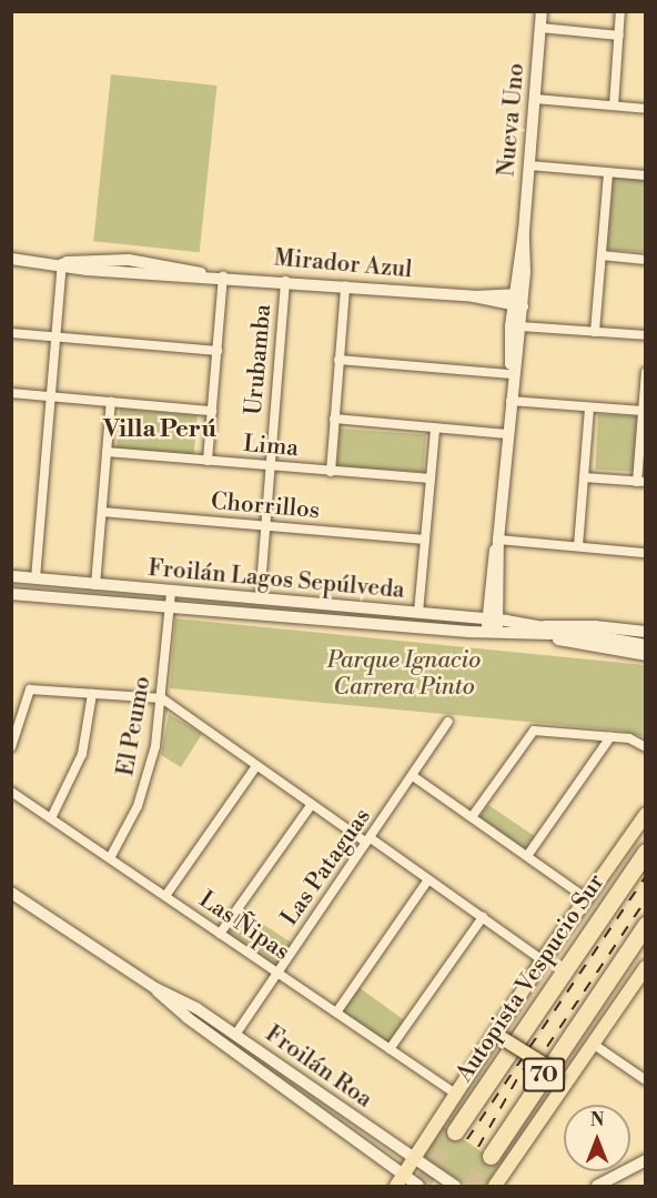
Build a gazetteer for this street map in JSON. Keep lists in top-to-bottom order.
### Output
{
  "streets": {
    "highway": ["Autopista Vespucio Sur", "70"],
    "street": [
      "Nueva Uno",
      "Mirador Azul",
      "Urubamba",
      "Lima",
      "Chorrillos",
      "Froilán Lagos Sepúlveda",
      "El Peumo",
      "Las Pataguas",
      "Las Ñipas",
      "Froilán Roa"
    ]
  },
  "crossings": [
    ["Nueva Uno", "Mirador Azul"],
    ["Nueva Uno", "Froilán Lagos Sepúlveda"],
    ["Mirador Azul", "Urubamba"],
    ["Urubamba", "Lima"],
    ["Urubamba", "Chorrillos"],
    ["Urubamba", "Froilán Lagos Sepúlveda"],
    ["Froilán Lagos Sepúlveda", "El Peumo"],
    ["El Peumo", "Las Ñipas"],
    ["Las Pataguas", "Las Ñipas"],
    ["Las Pataguas", "Froilán Roa"]
  ],
  "districts": ["Villa Perú"],
  "parks": ["Parque Ignacio Carrera Pinto"],
  "north": "top"
}
